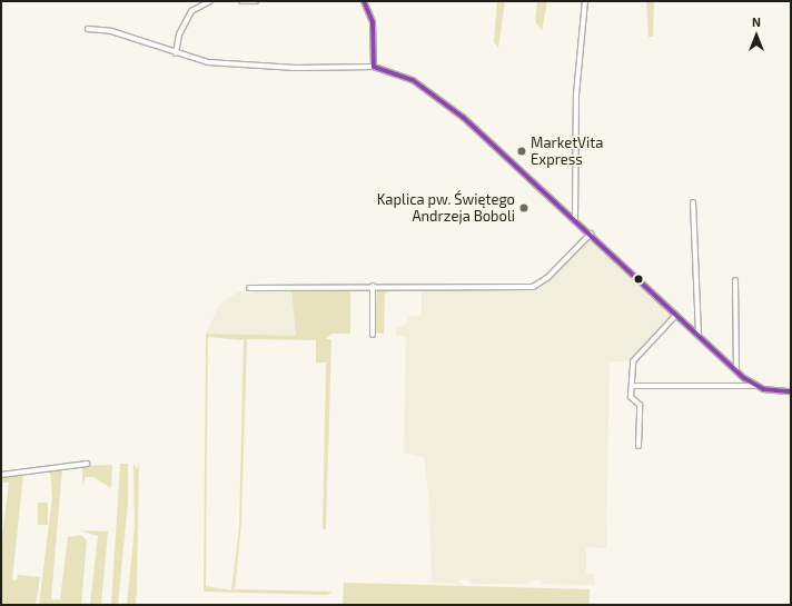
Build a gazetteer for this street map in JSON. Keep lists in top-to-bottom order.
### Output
{
  "places": ["MarketVita Express", "Kaplica pw. Świętego Andrzeja Boboli"],
  "north": "top"
}
